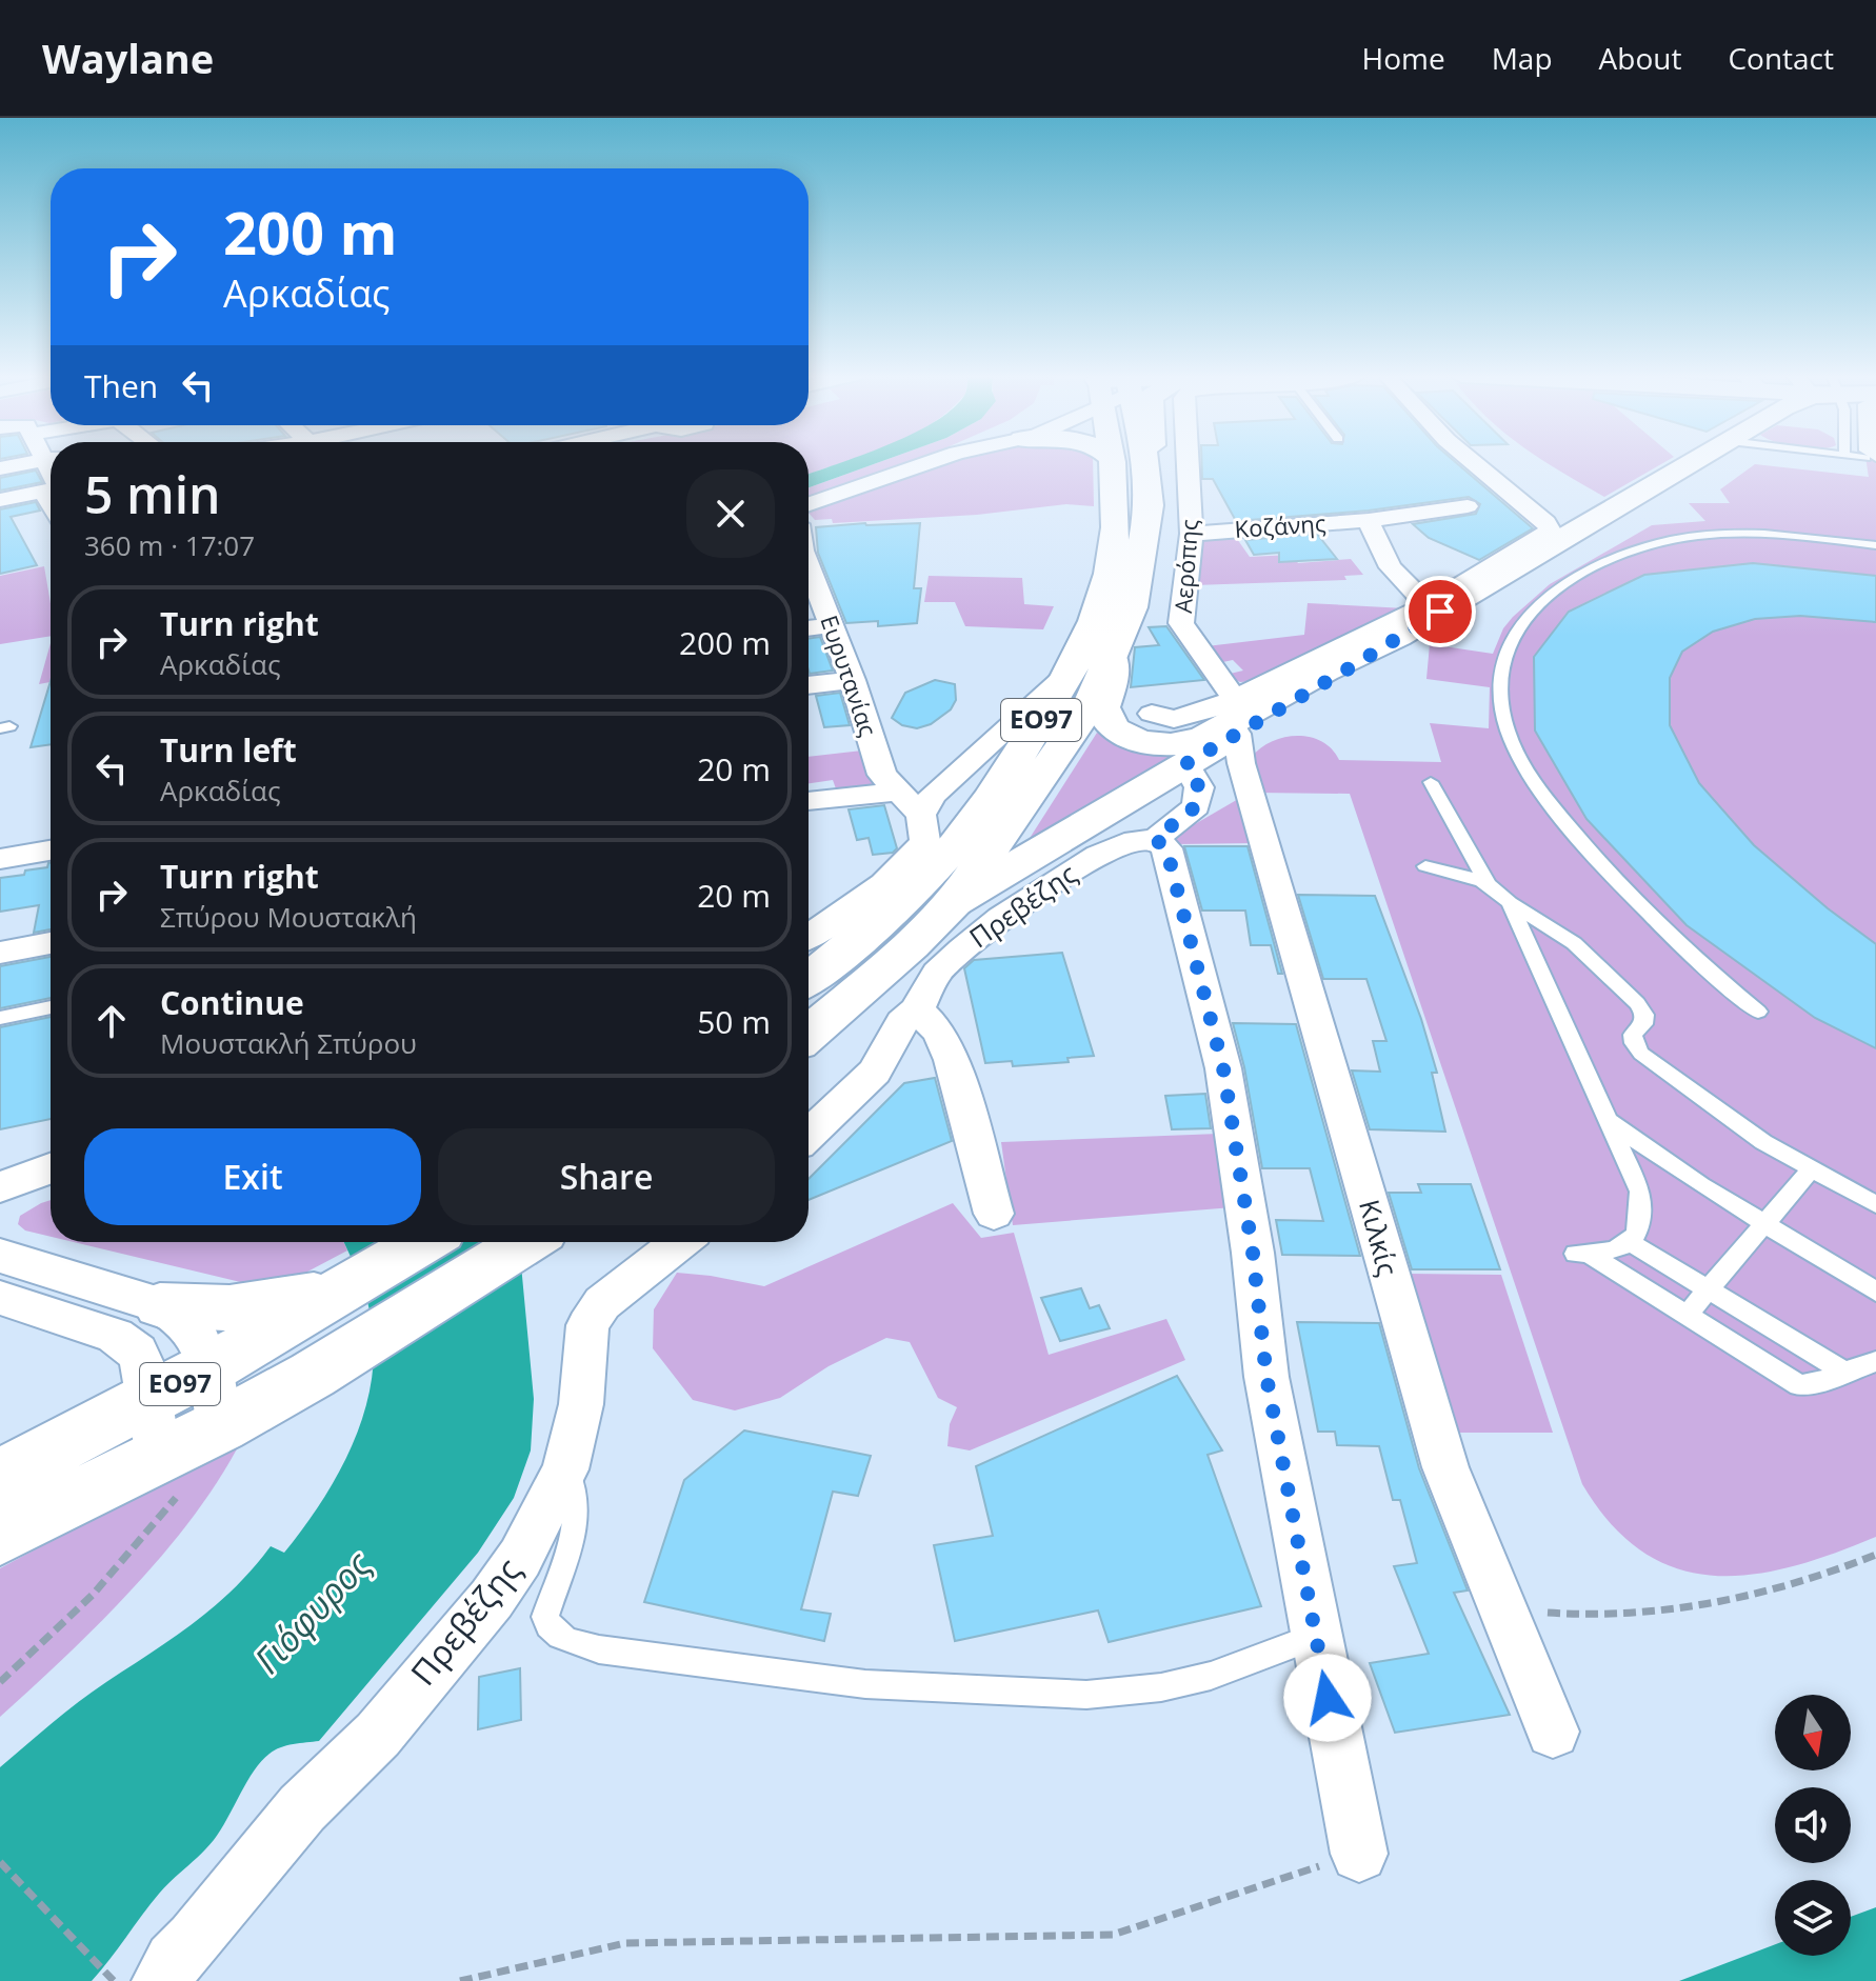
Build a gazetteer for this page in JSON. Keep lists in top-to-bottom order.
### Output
{
  "streets": {
    "main road": ["ΕΟ97"],
    "street": [
      "Κοζάνης",
      "Αερόπης",
      "Ευρυτανίας",
      "Πρεβέζης",
      "Κιλκίς"
    ]
  },
  "crossings": [
    ["Κοζάνης", "Αερόπης"],
    ["Αερόπης", "Κιλκίς"]
  ],
  "water": ["Γιόφυρος"],
  "north": "bottom",
  "page": {
    "header": "Waylane",
    "nav": [
      "Home",
      "Map",
      "About",
      "Contact"
    ],
    "turn": ["200 m", "Αρκαδίας"],
    "then": "Then",
    "heading": ["5 min", "360 m · 17:07"],
    "list": [
      {
        "name": "Turn right",
        "note": "Αρκαδίας",
        "value": "200 m"
      },
      {
        "name": "Turn left",
        "note": "Αρκαδίας",
        "value": "20 m"
      },
      {
        "name": "Turn right",
        "note": "Σπύρου Μουστακλή",
        "value": "20 m"
      },
      {
        "name": "Continue",
        "note": "Μουστακλή Σπύρου",
        "value": "50 m"
      }
    ],
    "buttons": ["Exit", "Share"]
  }
}
